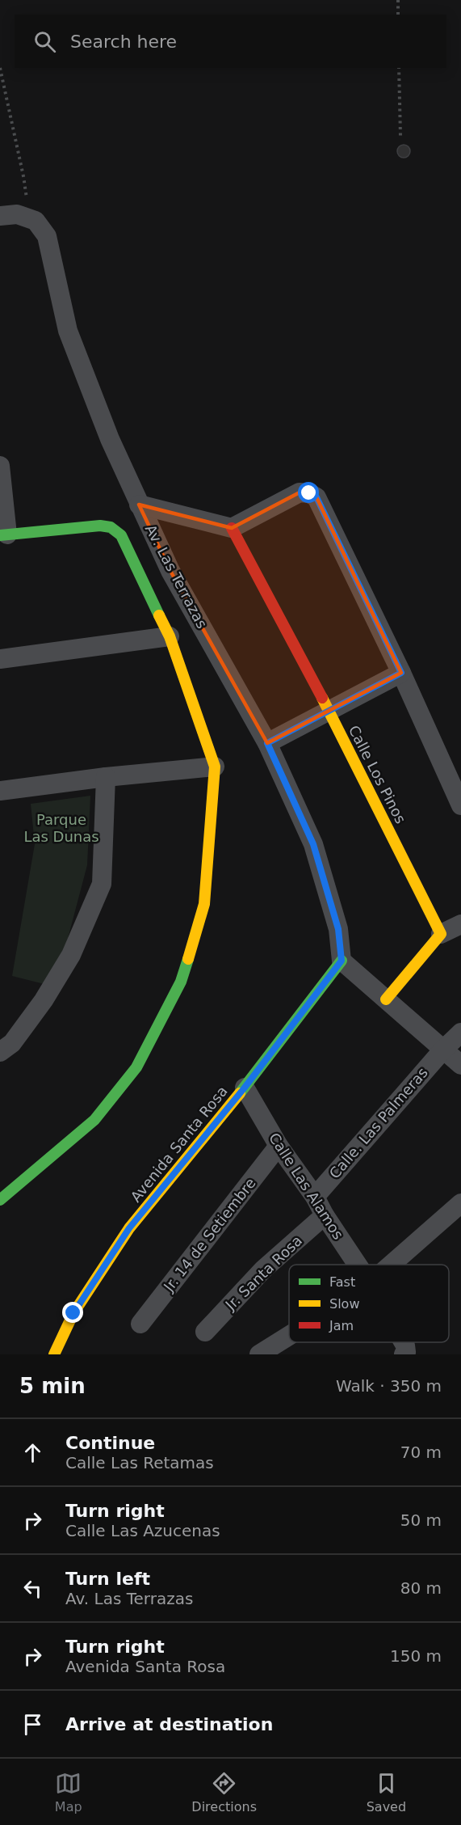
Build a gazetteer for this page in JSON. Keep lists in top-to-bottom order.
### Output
{
  "streets": {
    "street": [
      "Av. Las Terrazas",
      "Calle Los Pinos",
      "Calle. Las Palmeras",
      "Avenida Santa Rosa",
      "Calle Las Alamos",
      "Jr. 14 de Setiembre",
      "Jr. Santa Rosa"
    ]
  },
  "crossings": [
    ["Av. Las Terrazas", "Avenida Santa Rosa"],
    ["Calle. Las Palmeras", "Calle Las Alamos"],
    ["Avenida Santa Rosa", "Calle Las Alamos"],
    ["Calle Las Alamos", "Jr. 14 de Setiembre"],
    ["Calle Las Alamos", "Jr. Santa Rosa"]
  ],
  "parks": ["Parque Las Dunas"],
  "legend": ["Fast", "Slow", "Jam"],
  "page": {
    "search": "Search here",
    "heading": ["5 min", "Walk · 350 m"],
    "list": [
      ["Continue", "Calle Las Retamas", "70 m"],
      ["Turn right", "Calle Las Azucenas", "50 m"],
      ["Turn left", "Av. Las Terrazas", "80 m"],
      ["Turn right", "Avenida Santa Rosa", "150 m"],
      "Arrive at destination"
    ],
    "nav": ["Map", "Directions", "Saved"]
  }
}
